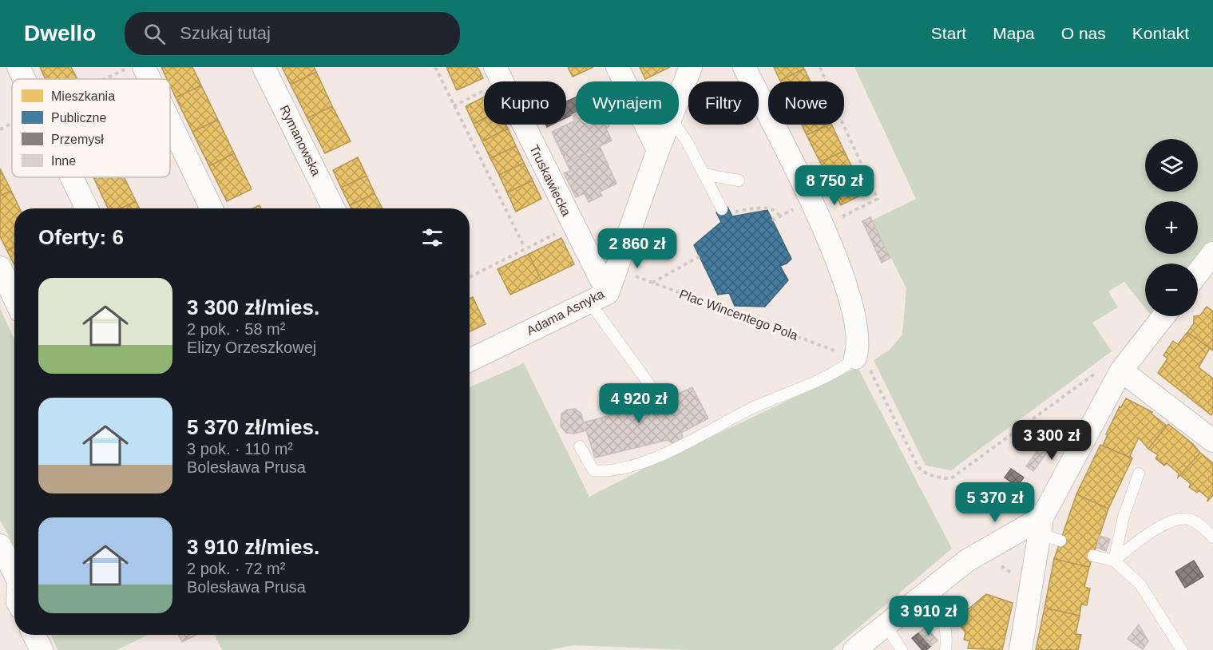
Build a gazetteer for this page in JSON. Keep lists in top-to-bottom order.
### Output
{
  "streets": {
    "street": ["Rymanowska", "Truskawiecka", "Adama Asnyka"],
    "path": ["Plac Wincentego Pola"]
  },
  "crossings": [
    ["Truskawiecka", "Adama Asnyka"],
    ["Adama Asnyka", "Plac Wincentego Pola"]
  ],
  "legend": [
    "Mieszkania",
    "Publiczne",
    "Przemysł",
    "Inne"
  ],
  "page": {
    "header": "Dwello",
    "search": "Szukaj tutaj",
    "nav": [
      "Start",
      "Mapa",
      "O nas",
      "Kontakt"
    ],
    "chip": [
      "Kupno",
      "Wynajem",
      "Filtry",
      "Nowe"
    ],
    "map_buttons": ["+", "−"],
    "price": [
      "8 750 zł",
      "2 860 zł",
      "4 920 zł",
      "3 300 zł",
      "5 370 zł",
      "3 910 zł"
    ],
    "heading": "Oferty: 6",
    "list": [
      {
        "name": "3 300 zł/mies.",
        "note": "2 pok. · 58 m² · Elizy Orzeszkowej"
      },
      {
        "name": "5 370 zł/mies.",
        "note": "3 pok. · 110 m² · Bolesława Prusa"
      },
      {
        "name": "3 910 zł/mies.",
        "note": "2 pok. · 72 m² · Bolesława Prusa"
      }
    ]
  }
}
